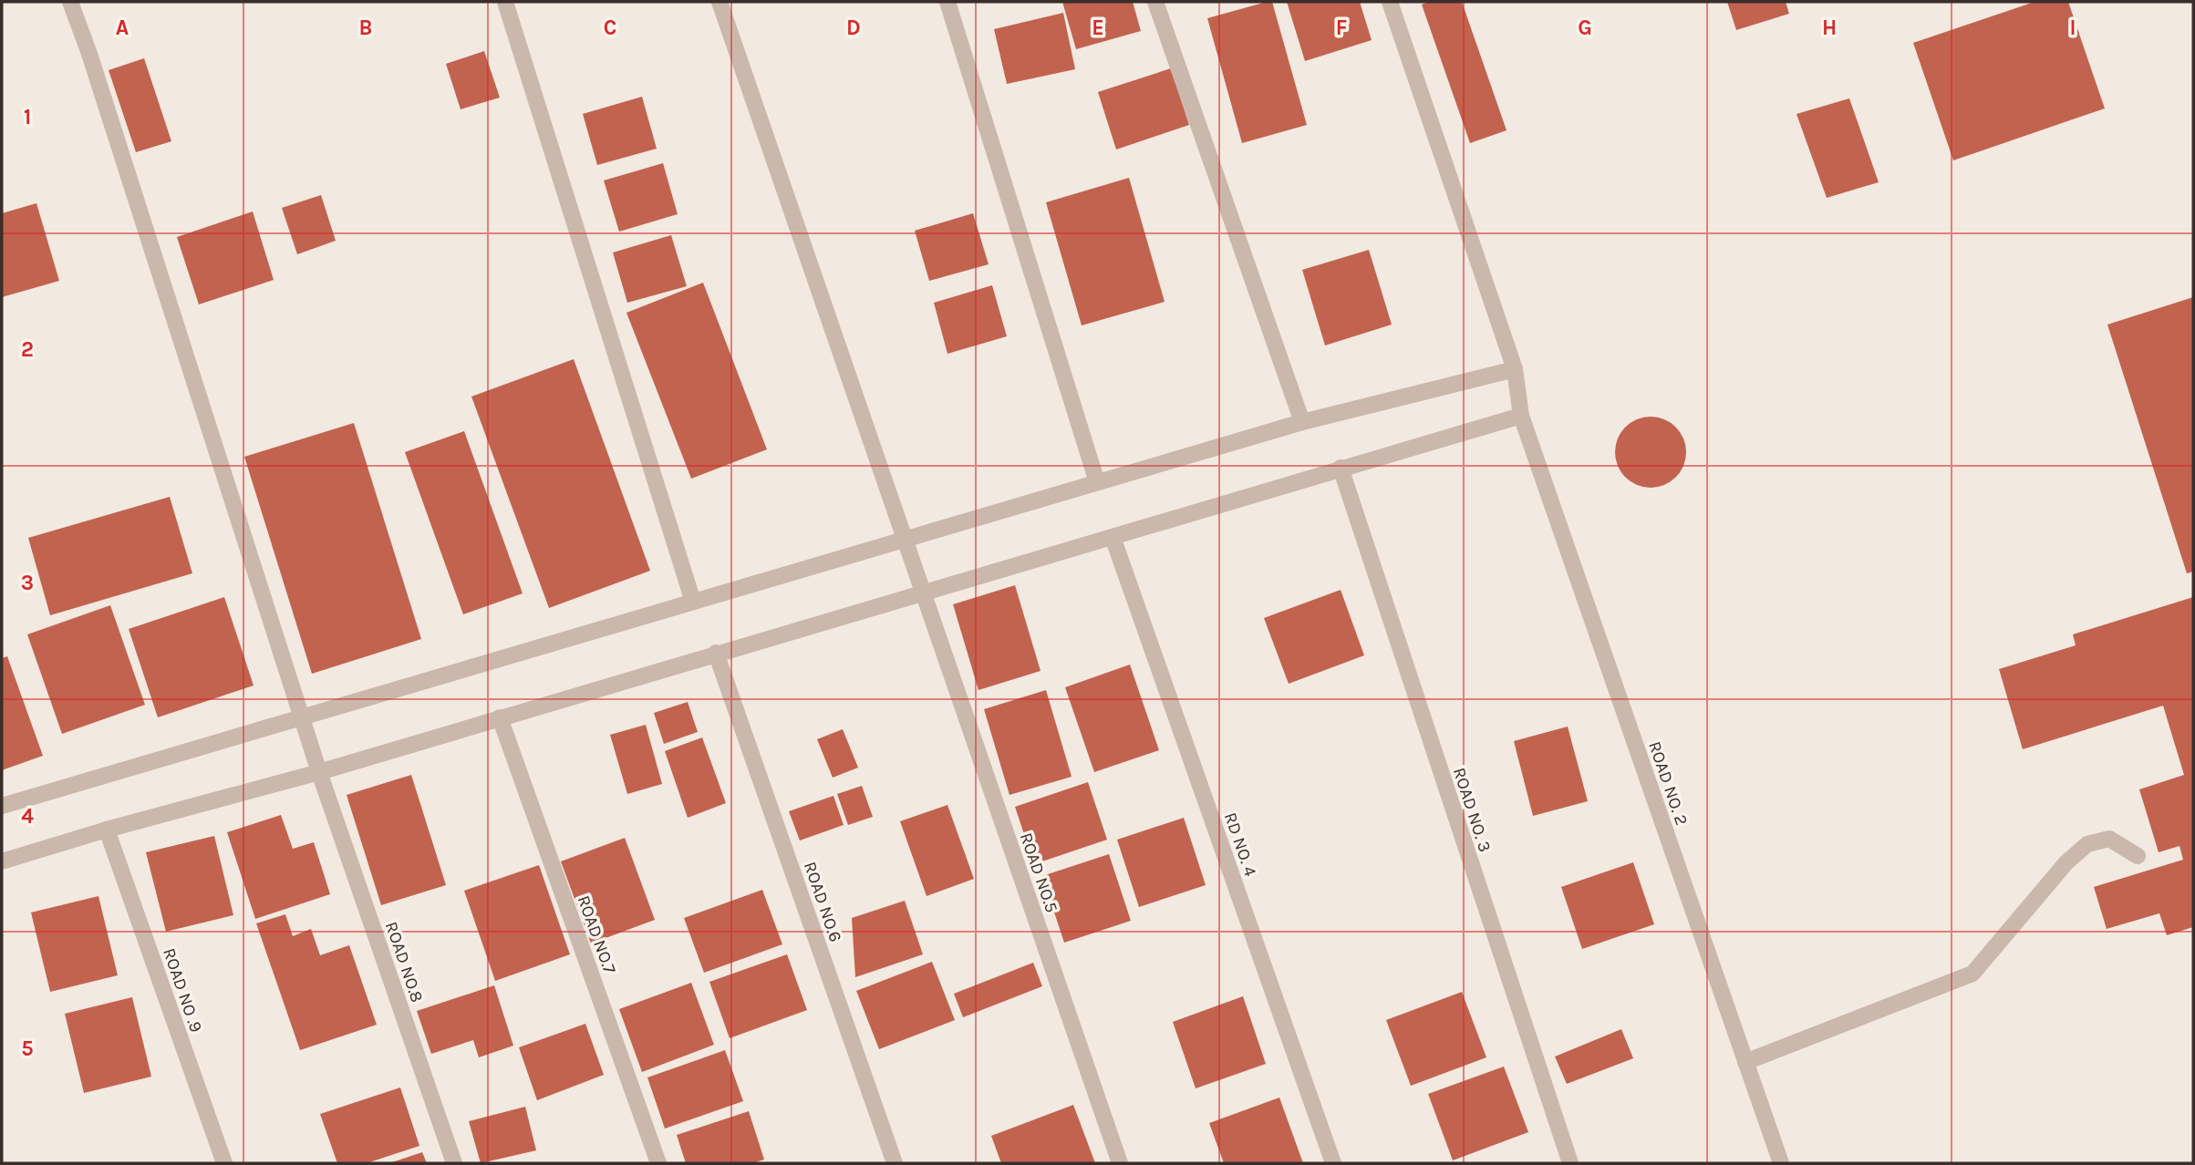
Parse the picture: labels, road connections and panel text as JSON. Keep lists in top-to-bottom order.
{
  "streets": {
    "street": [
      "ROAD NO. 2",
      "ROAD NO. 3",
      "RD NO. 4",
      "ROAD NO.5",
      "ROAD NO.6",
      "ROAD NO.7",
      "ROAD NO.8",
      "ROAD NO .9"
    ]
  },
  "grid": {
    "columns": [
      "A",
      "B",
      "C",
      "D",
      "E",
      "F",
      "G",
      "H",
      "I"
    ],
    "rows": [
      "1",
      "2",
      "3",
      "4",
      "5"
    ]
  }
}
